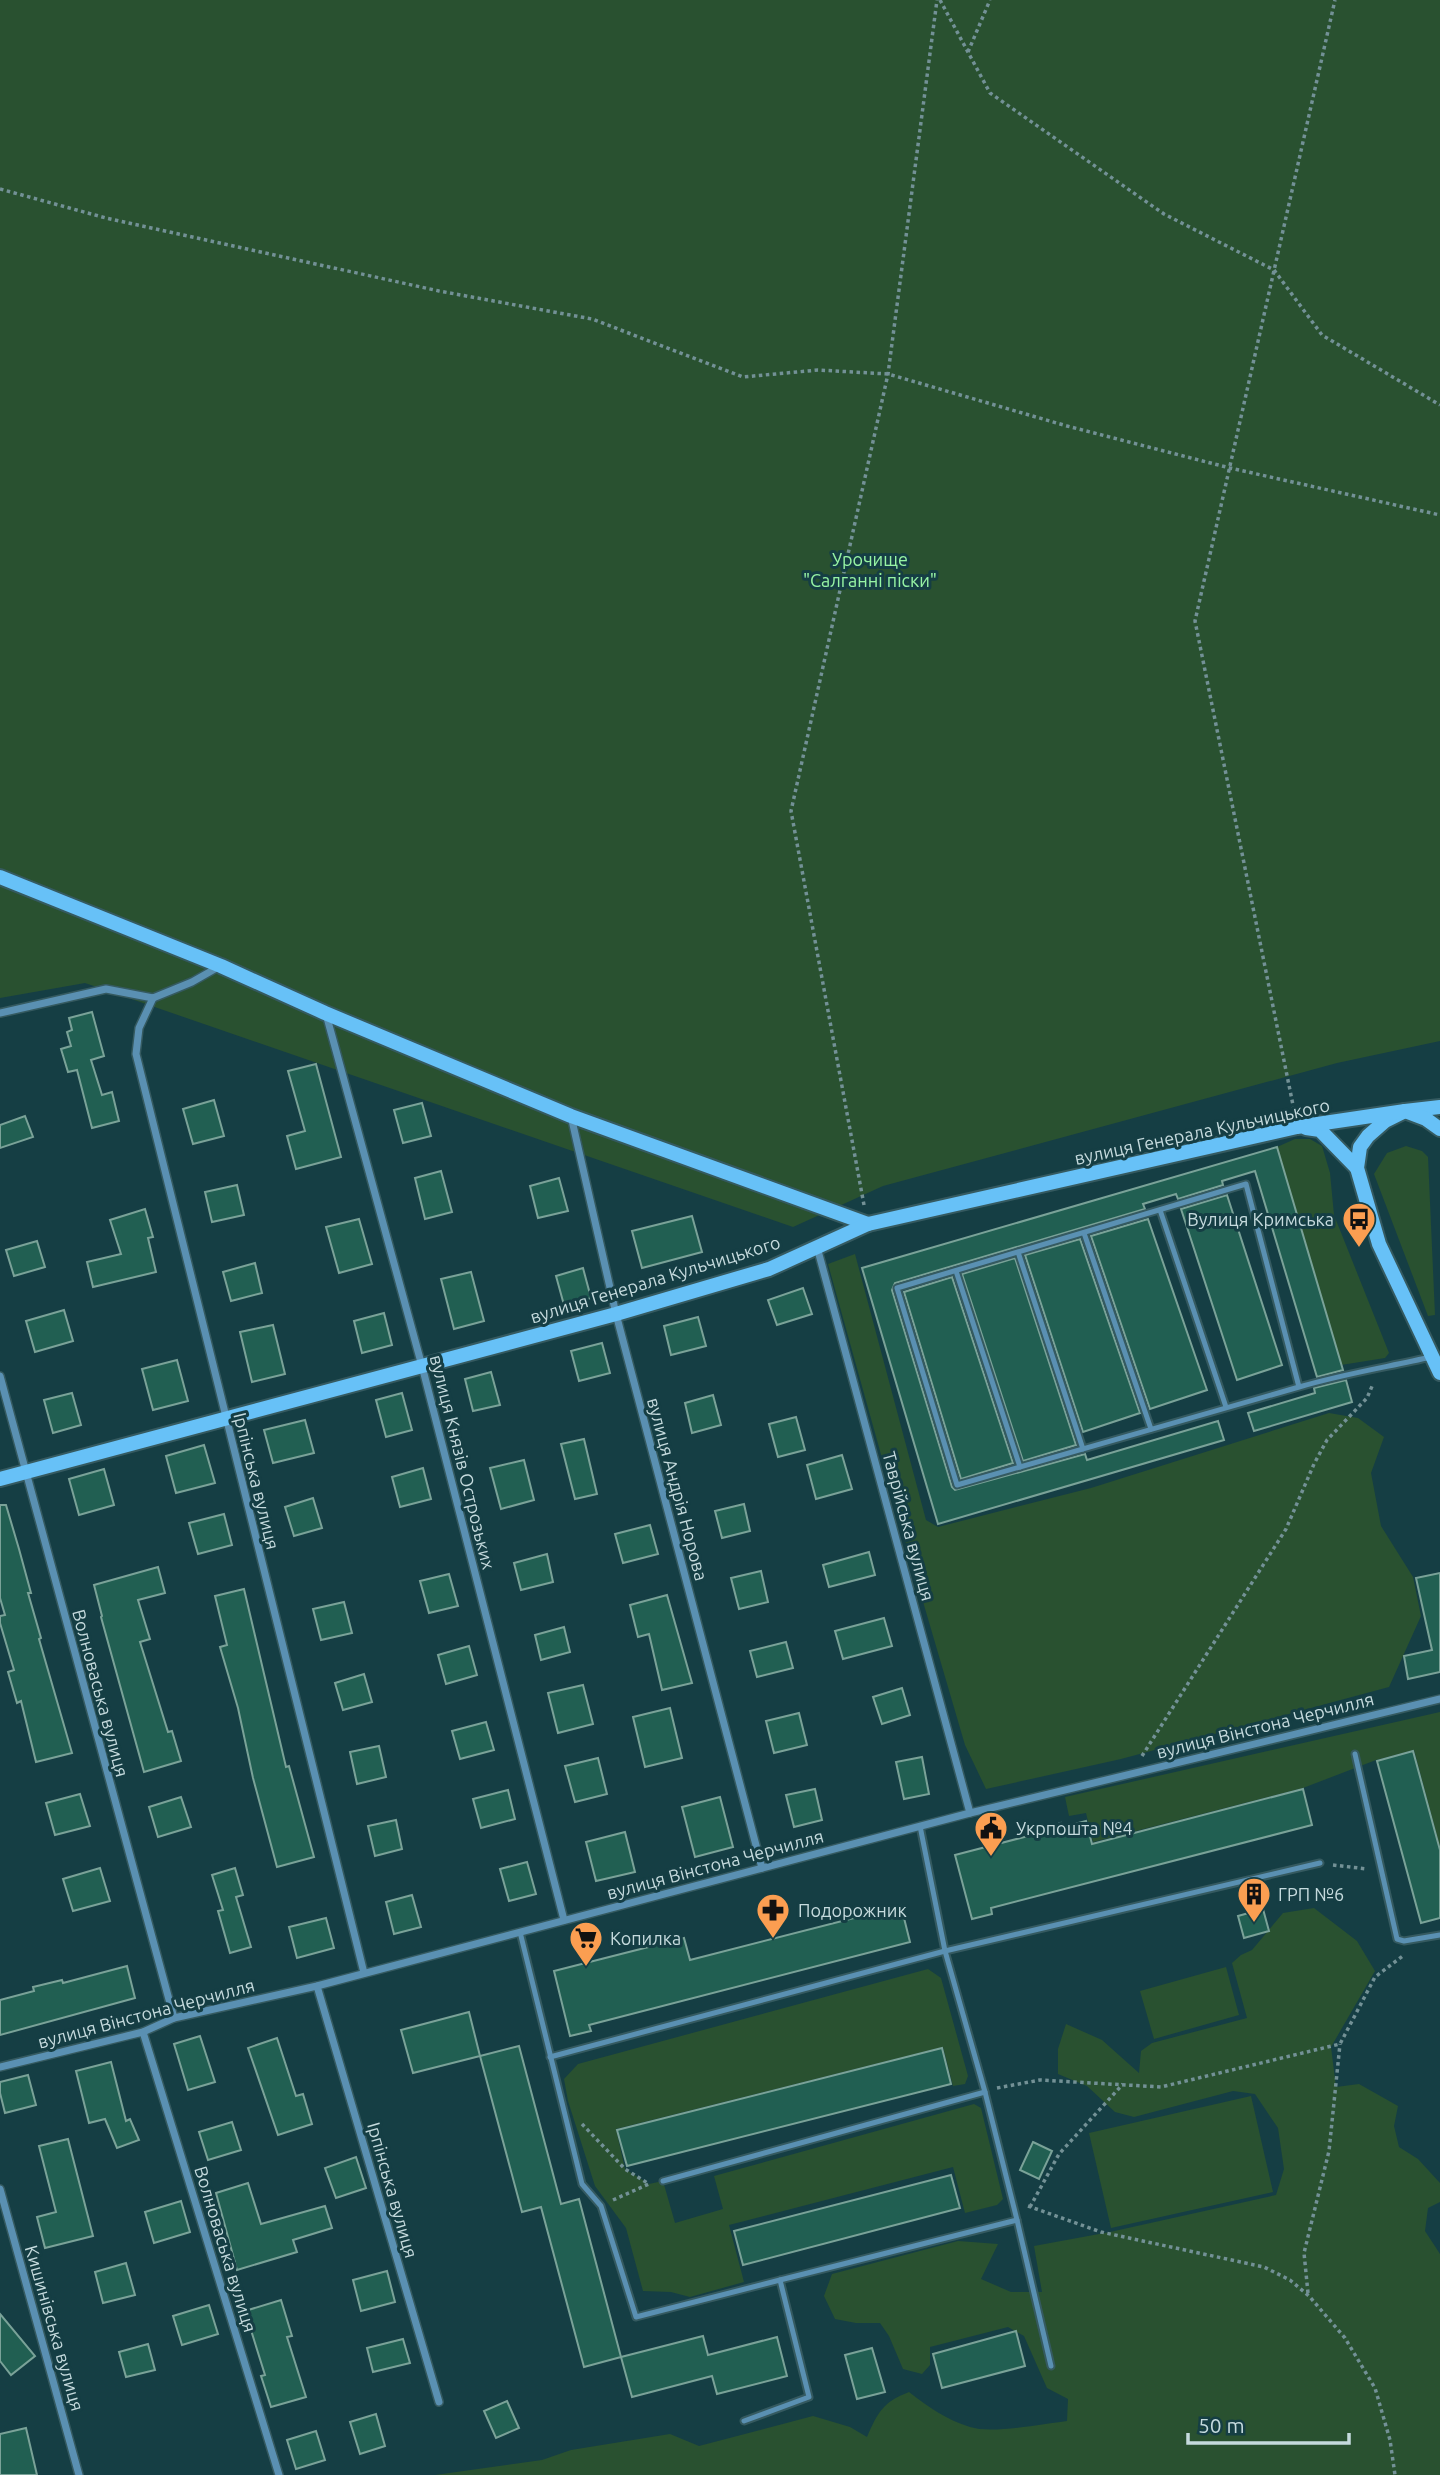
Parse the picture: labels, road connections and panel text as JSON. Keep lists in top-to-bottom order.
{
  "streets": {
    "street": [
      "вулиця Генерала Кульчицького",
      "вулиця Князів Острозьких",
      "Ірпінська вулиця",
      "вулиця Андрія Норова",
      "Таврійська вулиця",
      "Волноваська вулиця",
      "вулиця Вінстона Черчилля",
      "Кишинівська вулиця"
    ]
  },
  "crossings": [
    ["вулиця Генерала Кульчицького", "вулиця Князів Острозьких"],
    ["вулиця Генерала Кульчицького", "Ірпінська вулиця"],
    ["вулиця Генерала Кульчицького", "вулиця Андрія Норова"],
    ["вулиця Генерала Кульчицького", "Таврійська вулиця"],
    ["вулиця Генерала Кульчицького", "Волноваська вулиця"],
    ["вулиця Князів Острозьких", "вулиця Вінстона Черчилля"],
    ["Ірпінська вулиця", "вулиця Вінстона Черчилля"],
    ["вулиця Андрія Норова", "вулиця Вінстона Черчилля"],
    ["Таврійська вулиця", "вулиця Вінстона Черчилля"],
    ["Волноваська вулиця", "вулиця Вінстона Черчилля"]
  ],
  "parks": ["Урочище \"Салганні піски\""],
  "places": {
    "bus stop": ["Вулиця Кримська"],
    "public building": ["Укрпошта №4"],
    "building": ["ГРП №6"],
    "pharmacy": ["Подорожник"],
    "supermarket": ["Копилка"]
  },
  "scale_bar": "50 m"
}
